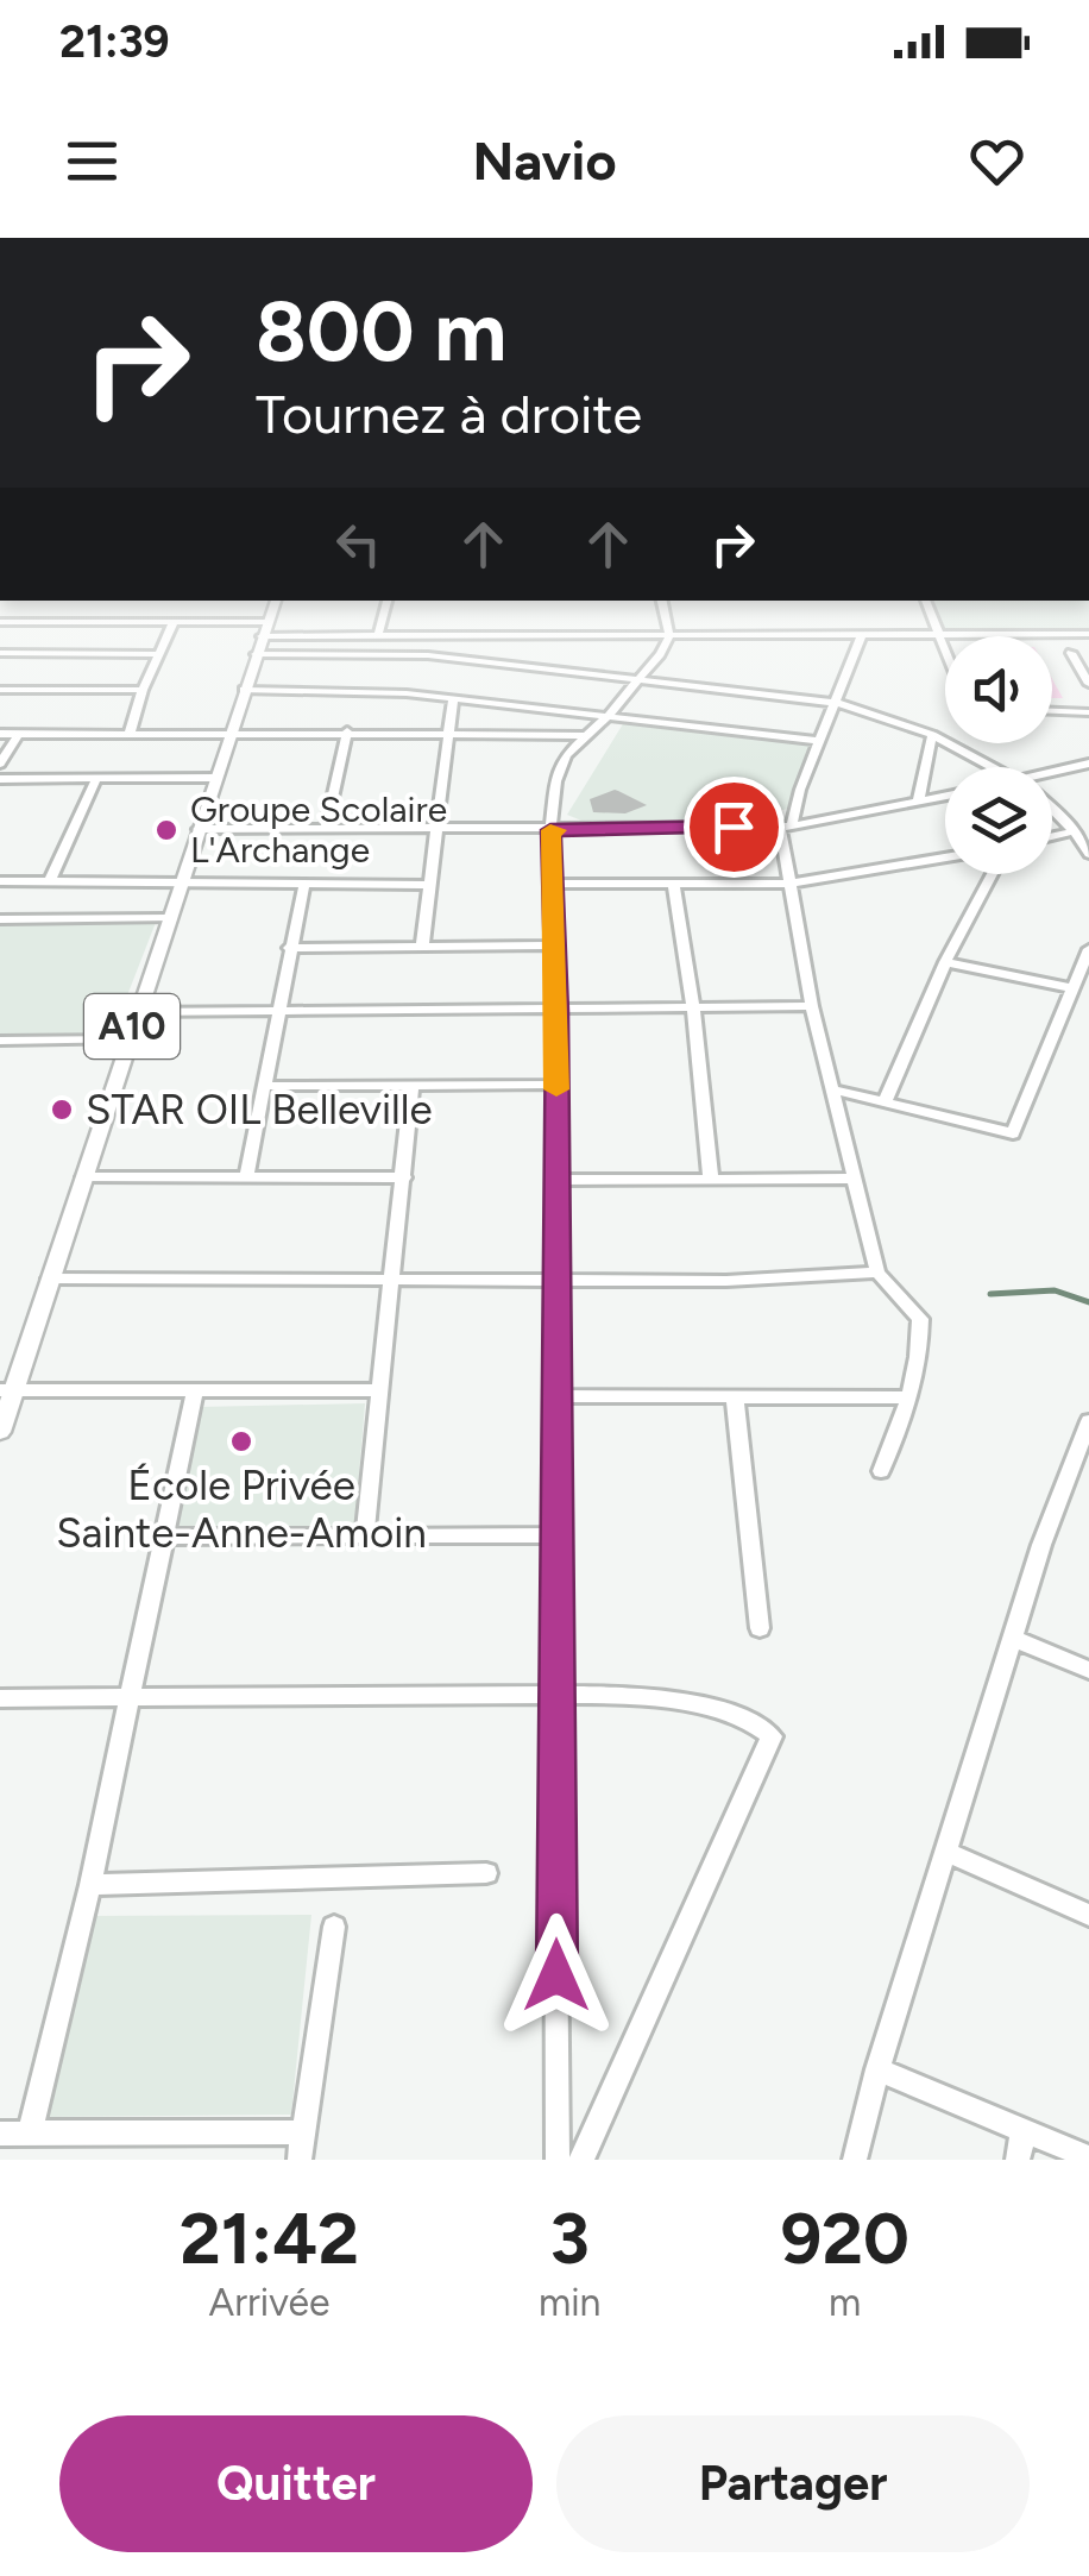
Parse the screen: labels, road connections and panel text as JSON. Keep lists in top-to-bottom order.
{
  "streets": {
    "main road": ["A10"]
  },
  "places": ["Groupe Scolaire L'Archange", "STAR OIL Belleville", "École Privée Sainte-Anne-Amoin"],
  "page": {
    "status": "21:39",
    "header": "Navio",
    "turn": ["800 m", "Tournez à droite"],
    "eta": [
      "21:42",
      "Arrivée",
      "3",
      "min",
      "920",
      "m"
    ],
    "buttons": ["Quitter", "Partager"]
  }
}
